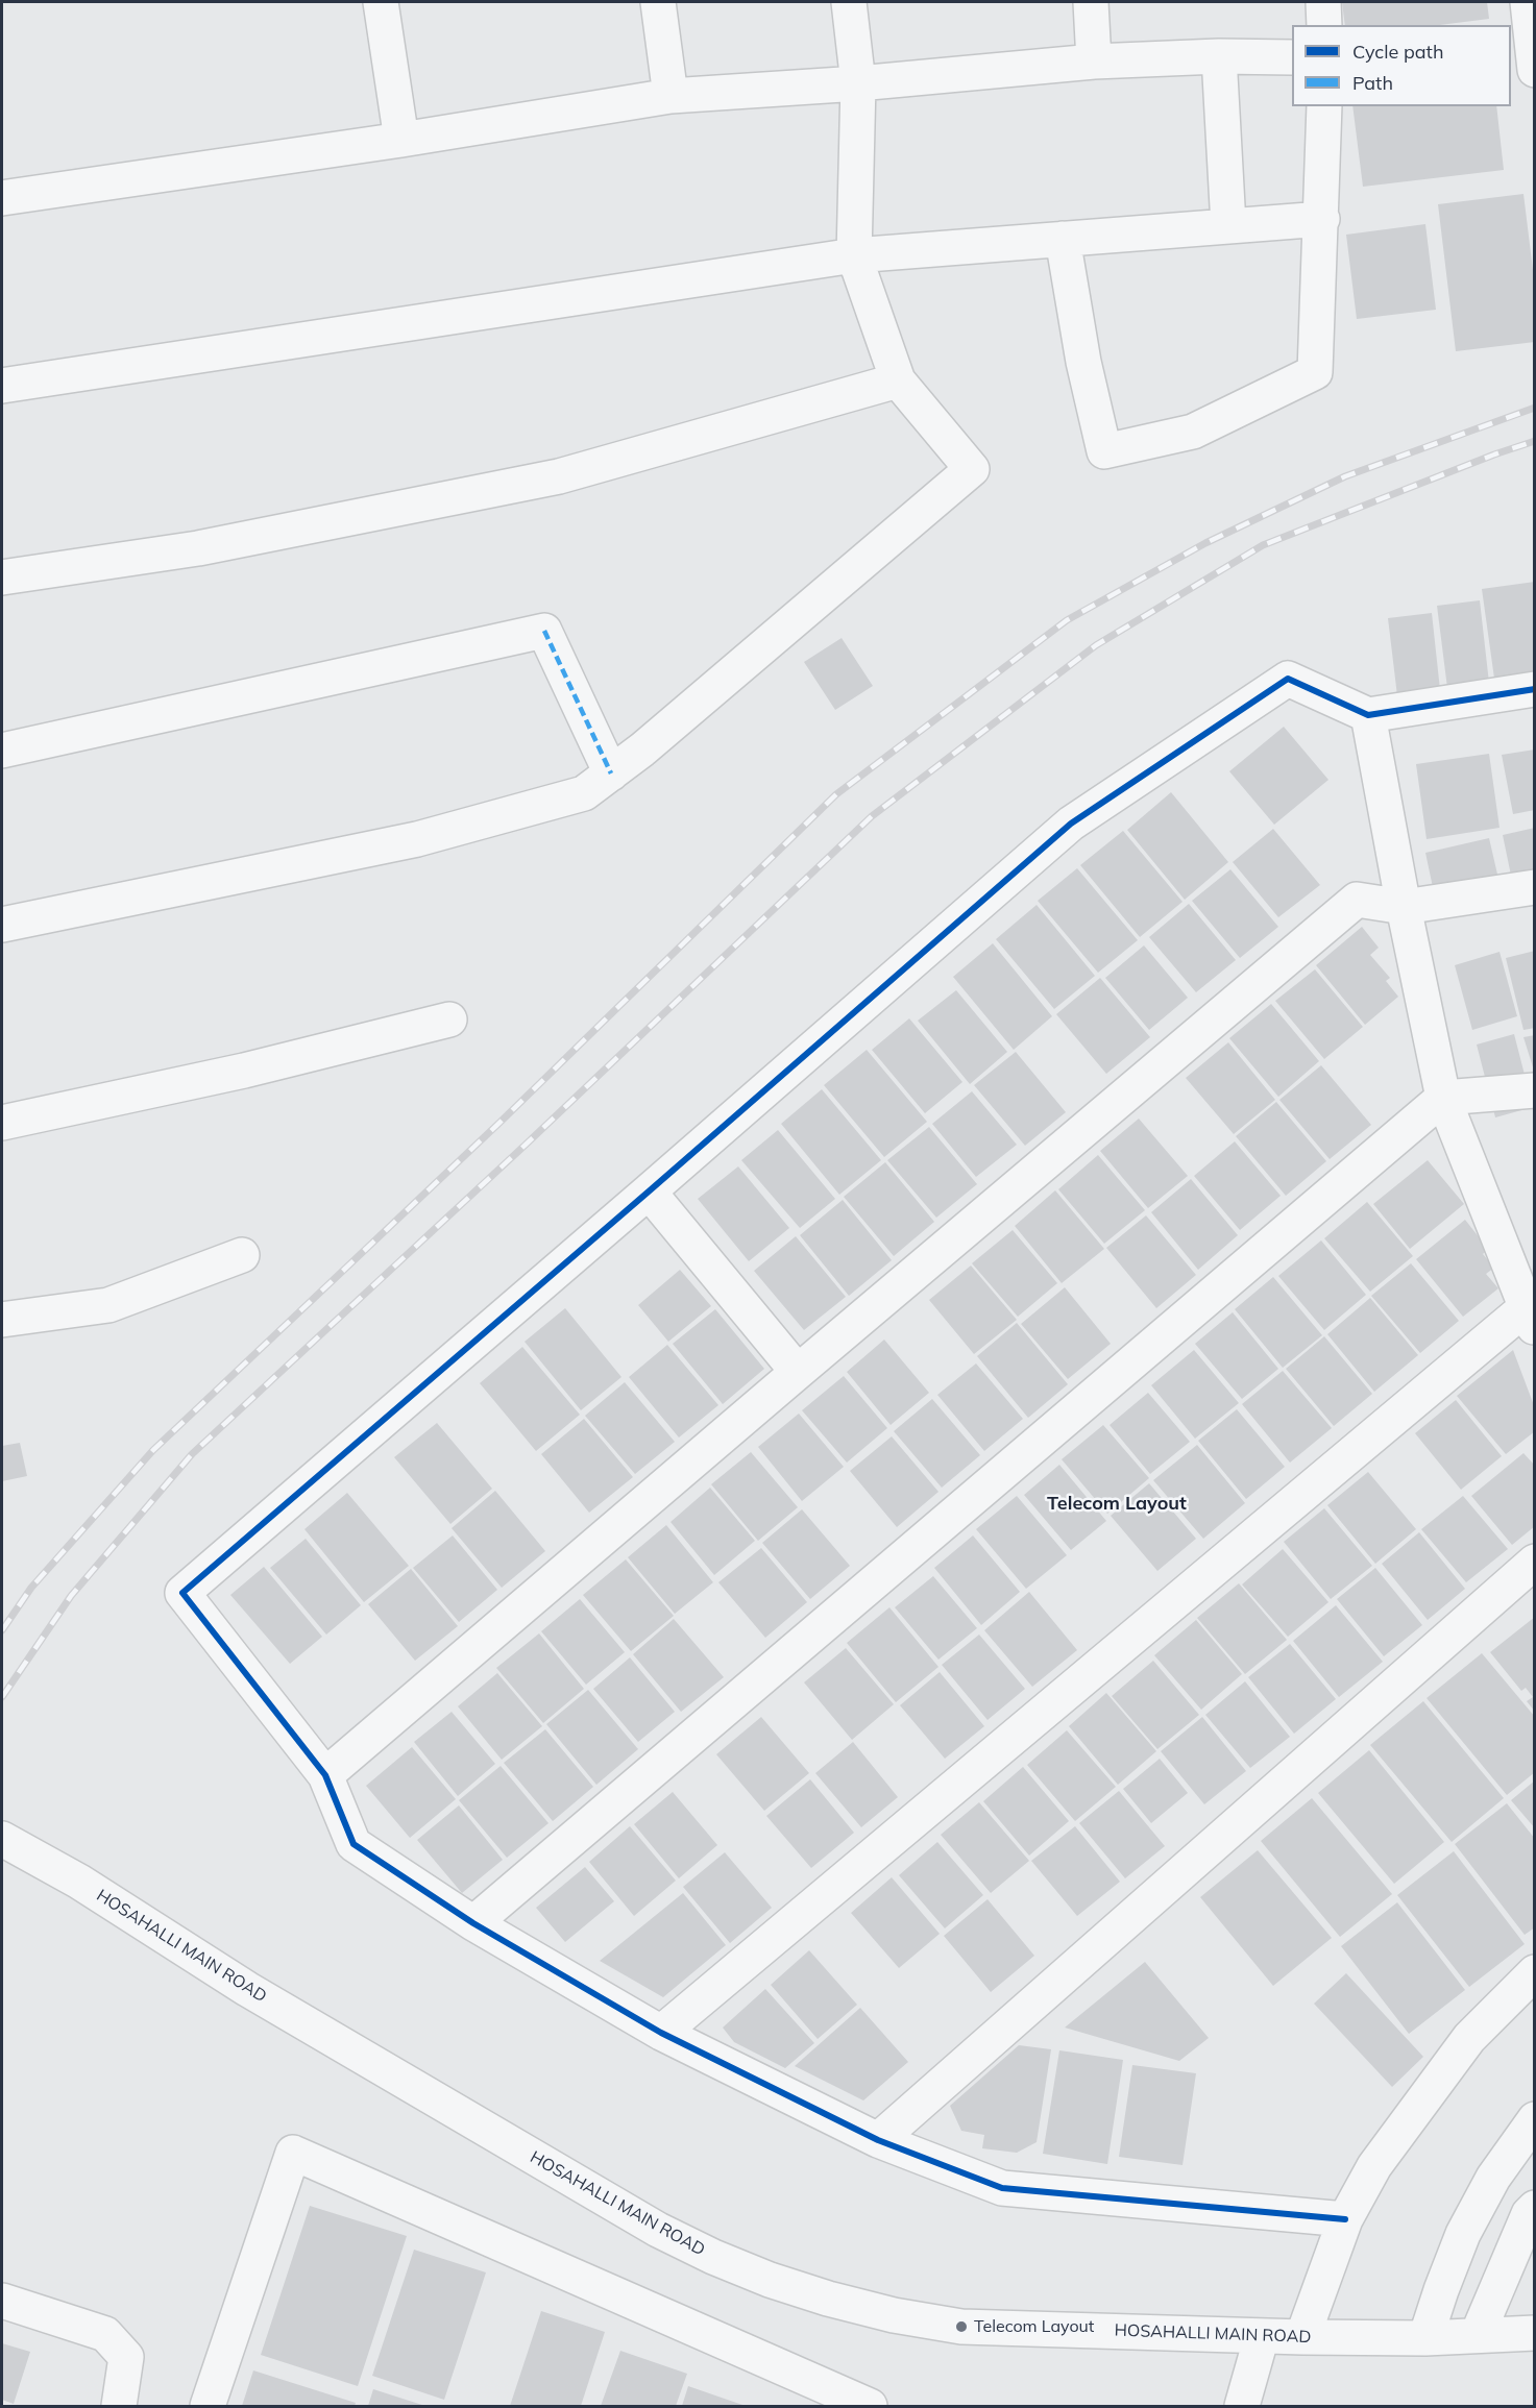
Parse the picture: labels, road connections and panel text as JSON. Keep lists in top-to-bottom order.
{
  "streets": {
    "street": ["HOSAHALLI MAIN ROAD"]
  },
  "districts": ["Telecom Layout"],
  "places": ["Telecom Layout"],
  "legend": ["Cycle path", "Path"]
}
